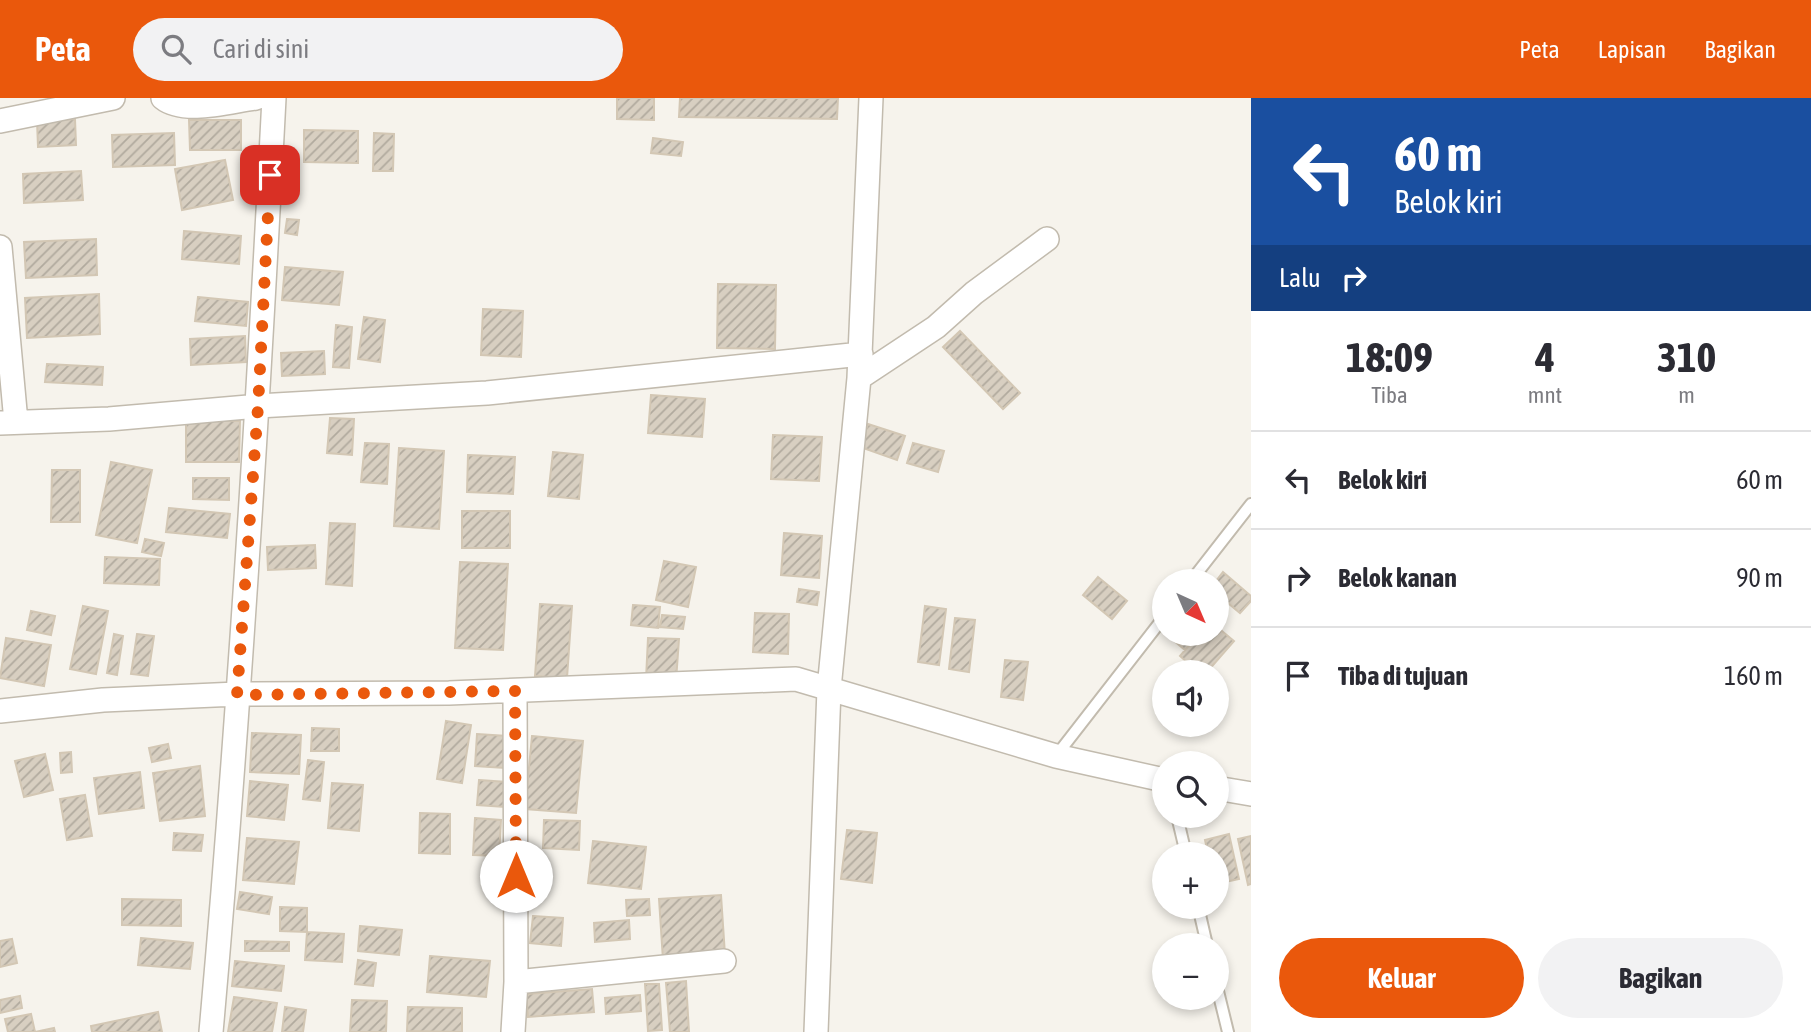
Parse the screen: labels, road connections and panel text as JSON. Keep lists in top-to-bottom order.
{
  "north": "bottom right",
  "page": {
    "header": "Peta",
    "search": "Cari di sini",
    "nav": ["Peta", "Lapisan", "Bagikan"],
    "turn": ["60 m", "Belok kiri"],
    "then": "Lalu",
    "eta": [
      "18:09",
      "Tiba",
      "4",
      "mnt",
      "310",
      "m"
    ],
    "list": [
      {
        "name": "Belok kiri",
        "value": "60 m"
      },
      {
        "name": "Belok kanan",
        "value": "90 m"
      },
      {
        "name": "Tiba di tujuan",
        "value": "160 m"
      }
    ],
    "map_buttons": ["+", "−"],
    "buttons": ["Keluar", "Bagikan"]
  }
}
